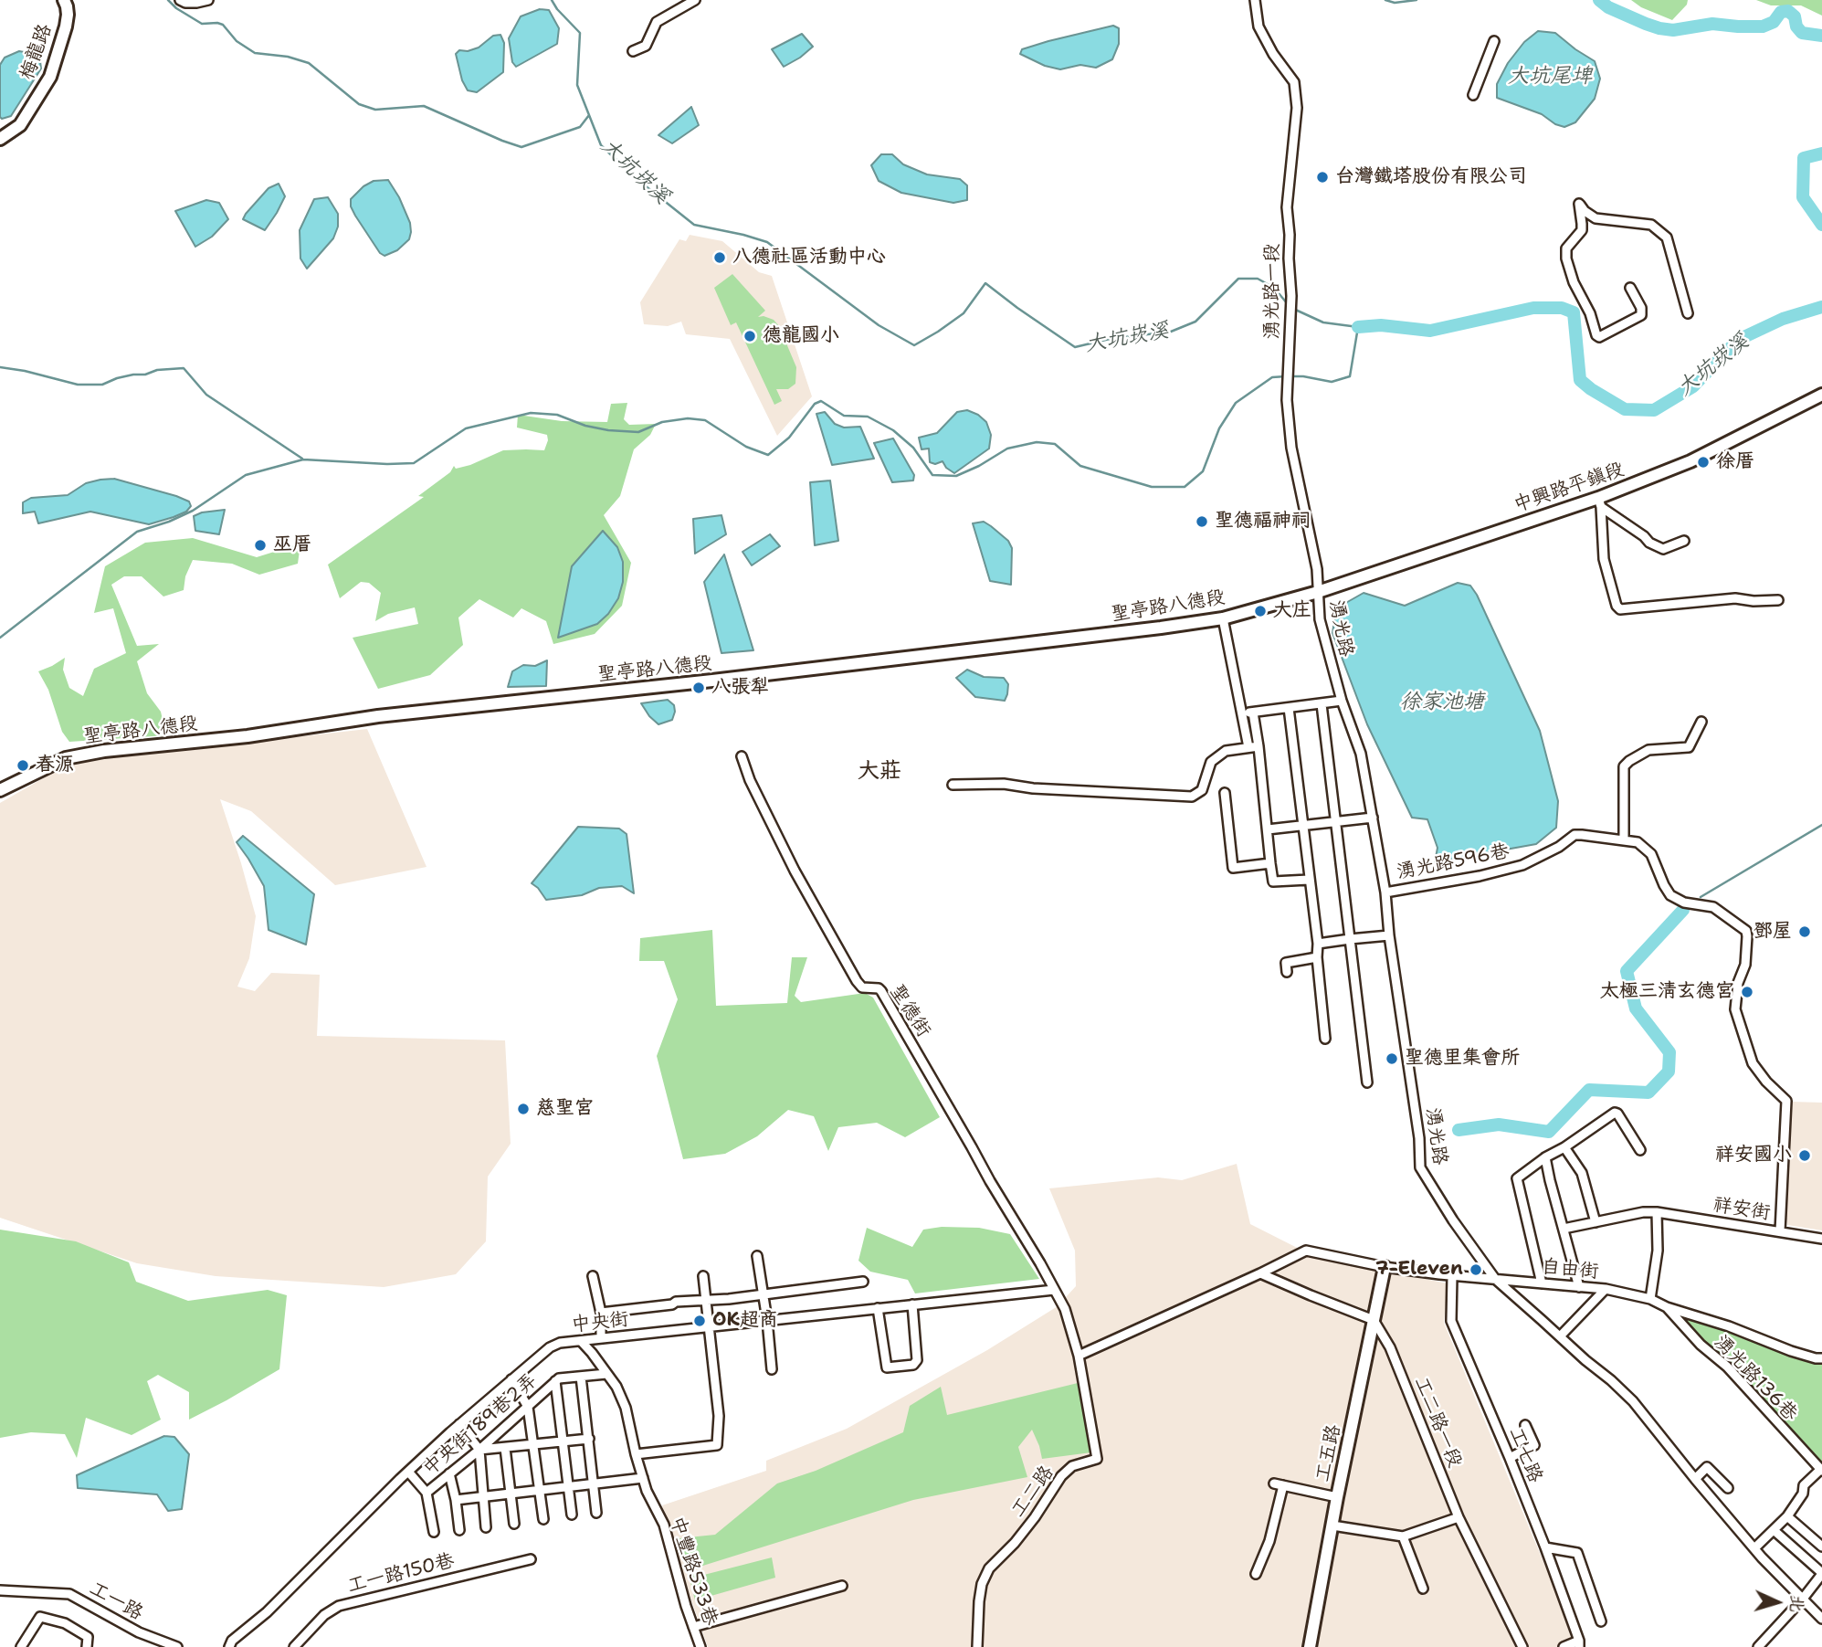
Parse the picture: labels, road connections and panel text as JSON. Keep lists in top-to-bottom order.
{
  "streets": {
    "street": [
      "梅龍路",
      "湧光路一段",
      "中興路平鎮段",
      "聖亭路八德段",
      "湧光路",
      "湧光路596巷",
      "聖德街",
      "祥安街",
      "自由街",
      "中央街",
      "湧光路136巷",
      "工二路一段",
      "中央街189巷2弄",
      "工五路",
      "工七路",
      "工二路",
      "中豐路533巷",
      "工一路150巷",
      "工一路"
    ]
  },
  "crossings": [
    ["湧光路一段", "中興路平鎮段"],
    ["湧光路一段", "聖亭路八德段"],
    ["湧光路一段", "湧光路"],
    ["中興路平鎮段", "聖亭路八德段"],
    ["中興路平鎮段", "湧光路"],
    ["聖亭路八德段", "湧光路"],
    ["湧光路", "湧光路596巷"],
    ["湧光路", "自由街"],
    ["湧光路596巷", "祥安街"],
    ["聖德街", "中央街"],
    ["聖德街", "工二路"],
    ["自由街", "湧光路136巷"],
    ["自由街", "工五路"],
    ["自由街", "工七路"],
    ["中央街", "工二路"],
    ["中央街", "中豐路533巷"],
    ["工二路一段", "工五路"]
  ],
  "districts": ["大莊"],
  "water": ["大坑尾埤", "大坑崁溪", "徐家池塘"],
  "places": [
    "台灣鐵塔股份有限公司",
    "八德社區活動中心",
    "德龍國小",
    "徐厝",
    "聖德福神祠",
    "巫厝",
    "大庄",
    "八張犁",
    "春源",
    "鄧屋",
    "太極三清玄德宮",
    "聖德里集會所",
    "慈聖宮",
    "祥安國小",
    "7-Eleven",
    "OK超商"
  ],
  "north": "right"
}
